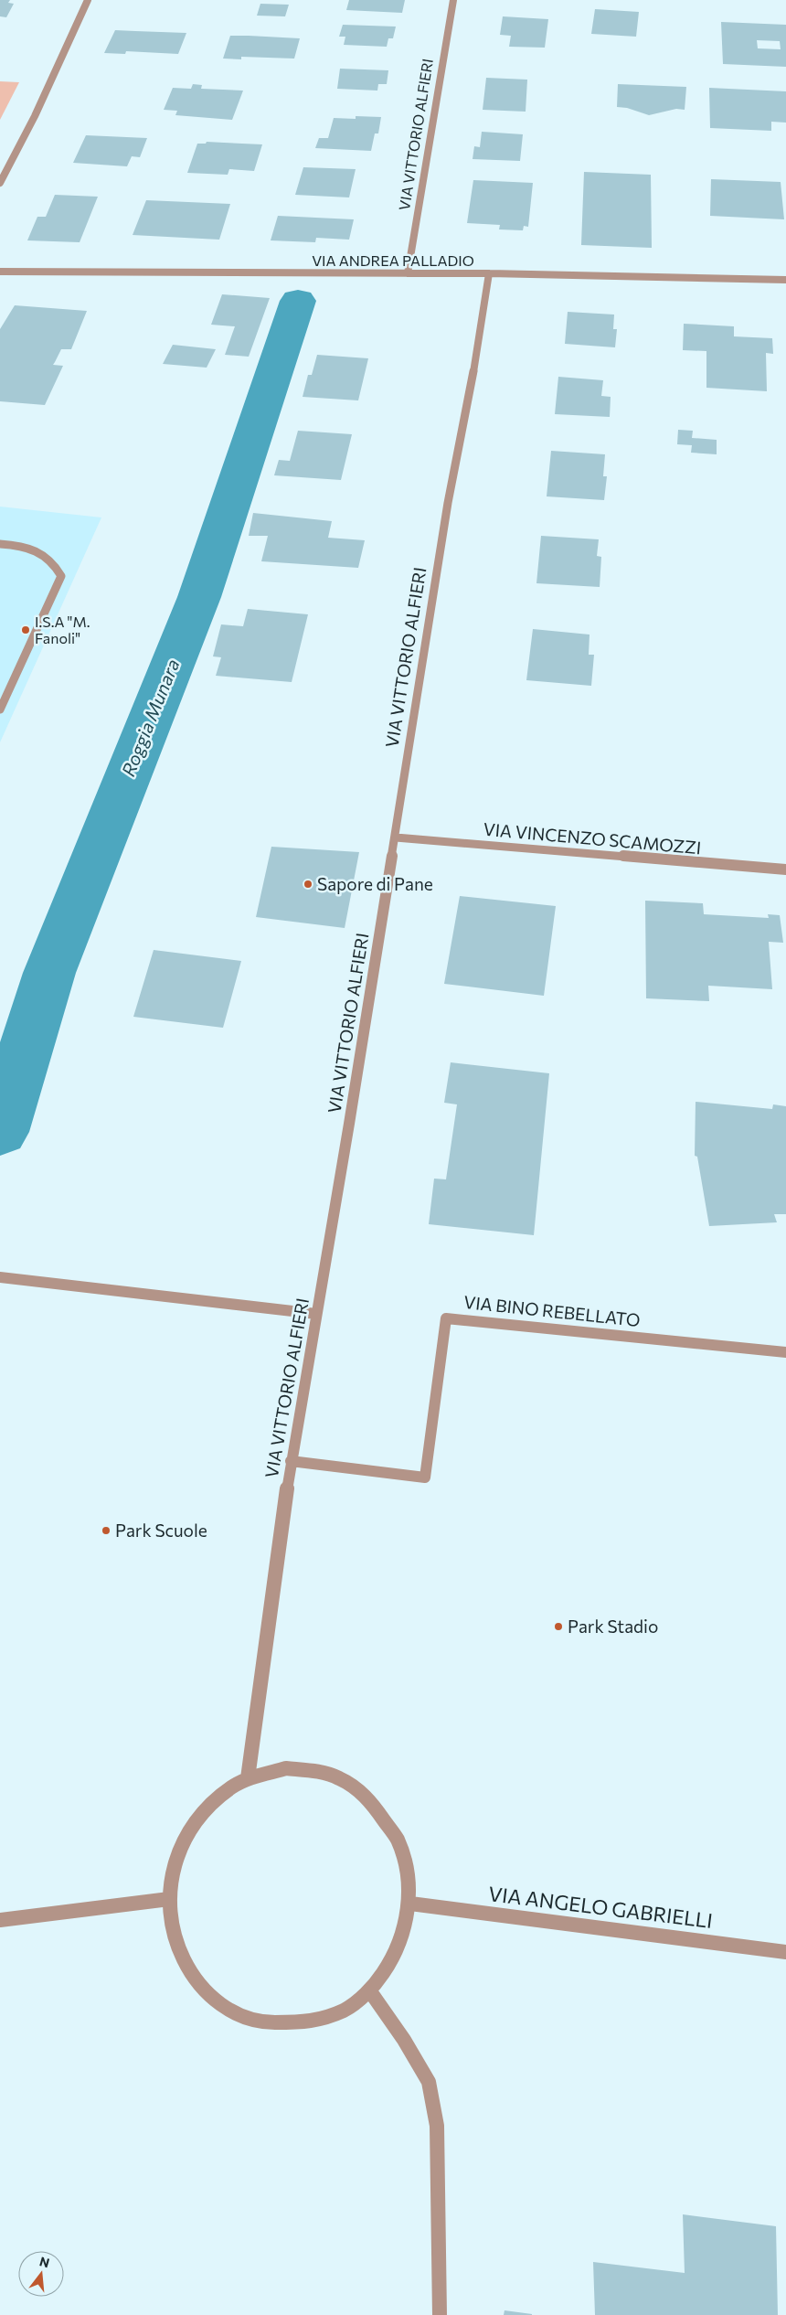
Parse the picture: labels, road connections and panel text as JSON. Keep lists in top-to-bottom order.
{
  "streets": {
    "street": [
      "VIA VITTORIO ALFIERI",
      "VIA ANDREA PALLADIO",
      "VIA VINCENZO SCAMOZZI",
      "VIA BINO REBELLATO",
      "VIA ANGELO GABRIELLI"
    ]
  },
  "crossings": [
    ["VIA VITTORIO ALFIERI", "VIA ANDREA PALLADIO"],
    ["VIA VITTORIO ALFIERI", "VIA VINCENZO SCAMOZZI"],
    ["VIA VITTORIO ALFIERI", "VIA BINO REBELLATO"]
  ],
  "water": ["Roggia Munara"],
  "places": [
    "I.S.A \"M. Fanoli\"",
    "Sapore di Pane",
    "Park Scuole",
    "Park Stadio"
  ],
  "north": "top"
}
